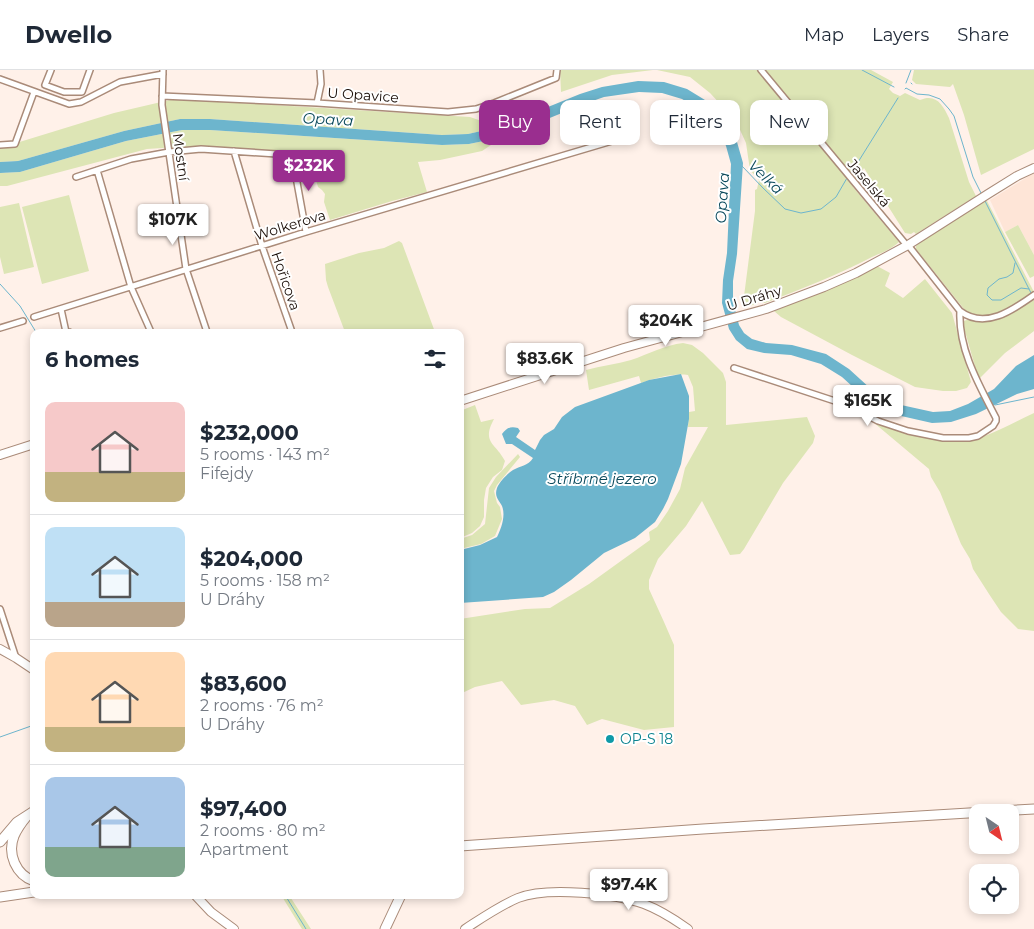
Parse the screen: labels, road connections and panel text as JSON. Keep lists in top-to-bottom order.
{
  "streets": {
    "street": [
      "U Opavice",
      "Mostní",
      "Jaselská",
      "Wolkerova",
      "Hořicova",
      "U Dráhy"
    ]
  },
  "crossings": [
    ["U Opavice", "Mostní"],
    ["Mostní", "Wolkerova"],
    ["Jaselská", "U Dráhy"],
    ["Wolkerova", "Hořicova"]
  ],
  "water": ["Opava", "Velká", "Stříbrné jezero"],
  "places": ["OP-S 18"],
  "north": "bottom right",
  "page": {
    "header": "Dwello",
    "nav": ["Map", "Layers", "Share"],
    "chip": [
      "Buy",
      "Rent",
      "Filters",
      "New"
    ],
    "price": [
      "$232K",
      "$107K",
      "$204K",
      "$83.6K",
      "$165K",
      "$97.4K"
    ],
    "heading": "6 homes",
    "list": [
      {
        "name": "$232,000",
        "note": "5 rooms · 143 m² · Fifejdy"
      },
      {
        "name": "$204,000",
        "note": "5 rooms · 158 m² · U Dráhy"
      },
      {
        "name": "$83,600",
        "note": "2 rooms · 76 m² · U Dráhy"
      },
      {
        "name": "$97,400",
        "note": "2 rooms · 80 m² · Apartment"
      }
    ]
  }
}
